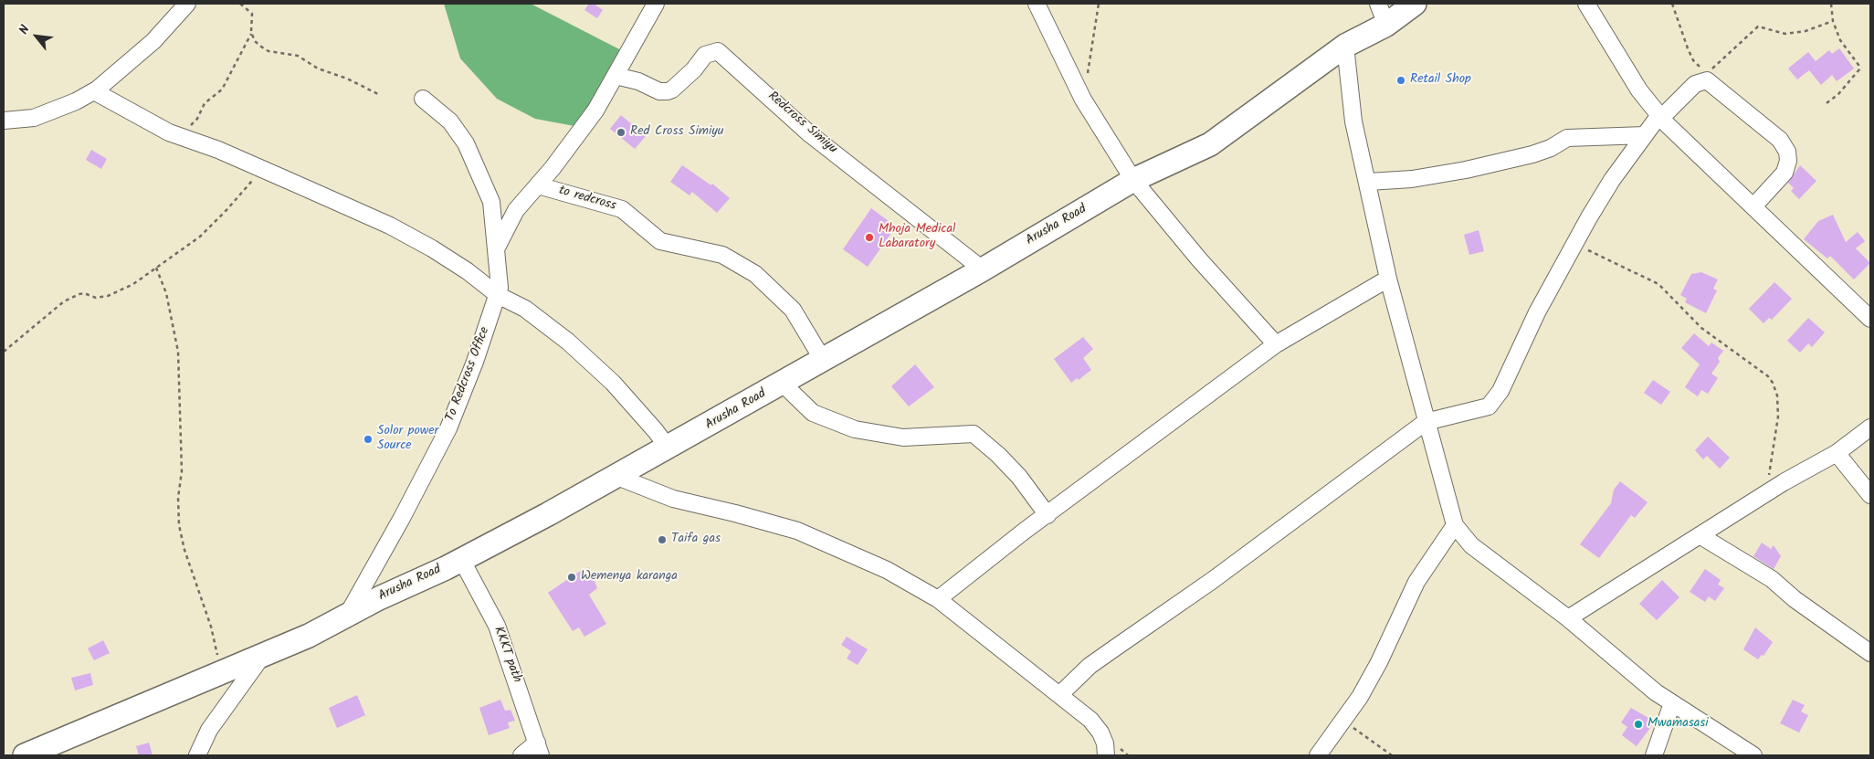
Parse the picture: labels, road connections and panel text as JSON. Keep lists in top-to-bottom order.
{
  "streets": {
    "main road": ["Arusha Road"],
    "street": [
      "Redcross Simiyu",
      "to redcross",
      "To Redcross Office",
      "KKKT path"
    ]
  },
  "crossings": [
    ["Redcross Simiyu", "Arusha Road"],
    ["to redcross", "Arusha Road"],
    ["Arusha Road", "To Redcross Office"],
    ["Arusha Road", "KKKT path"]
  ],
  "places": [
    "Retail Shop",
    "Red Cross Simiyu",
    "Mhoja Medical Labaratory",
    "Solor power Source",
    "Taifa gas",
    "Wemenya karanga",
    "Mwamasasi"
  ],
  "north": "top left"
}
